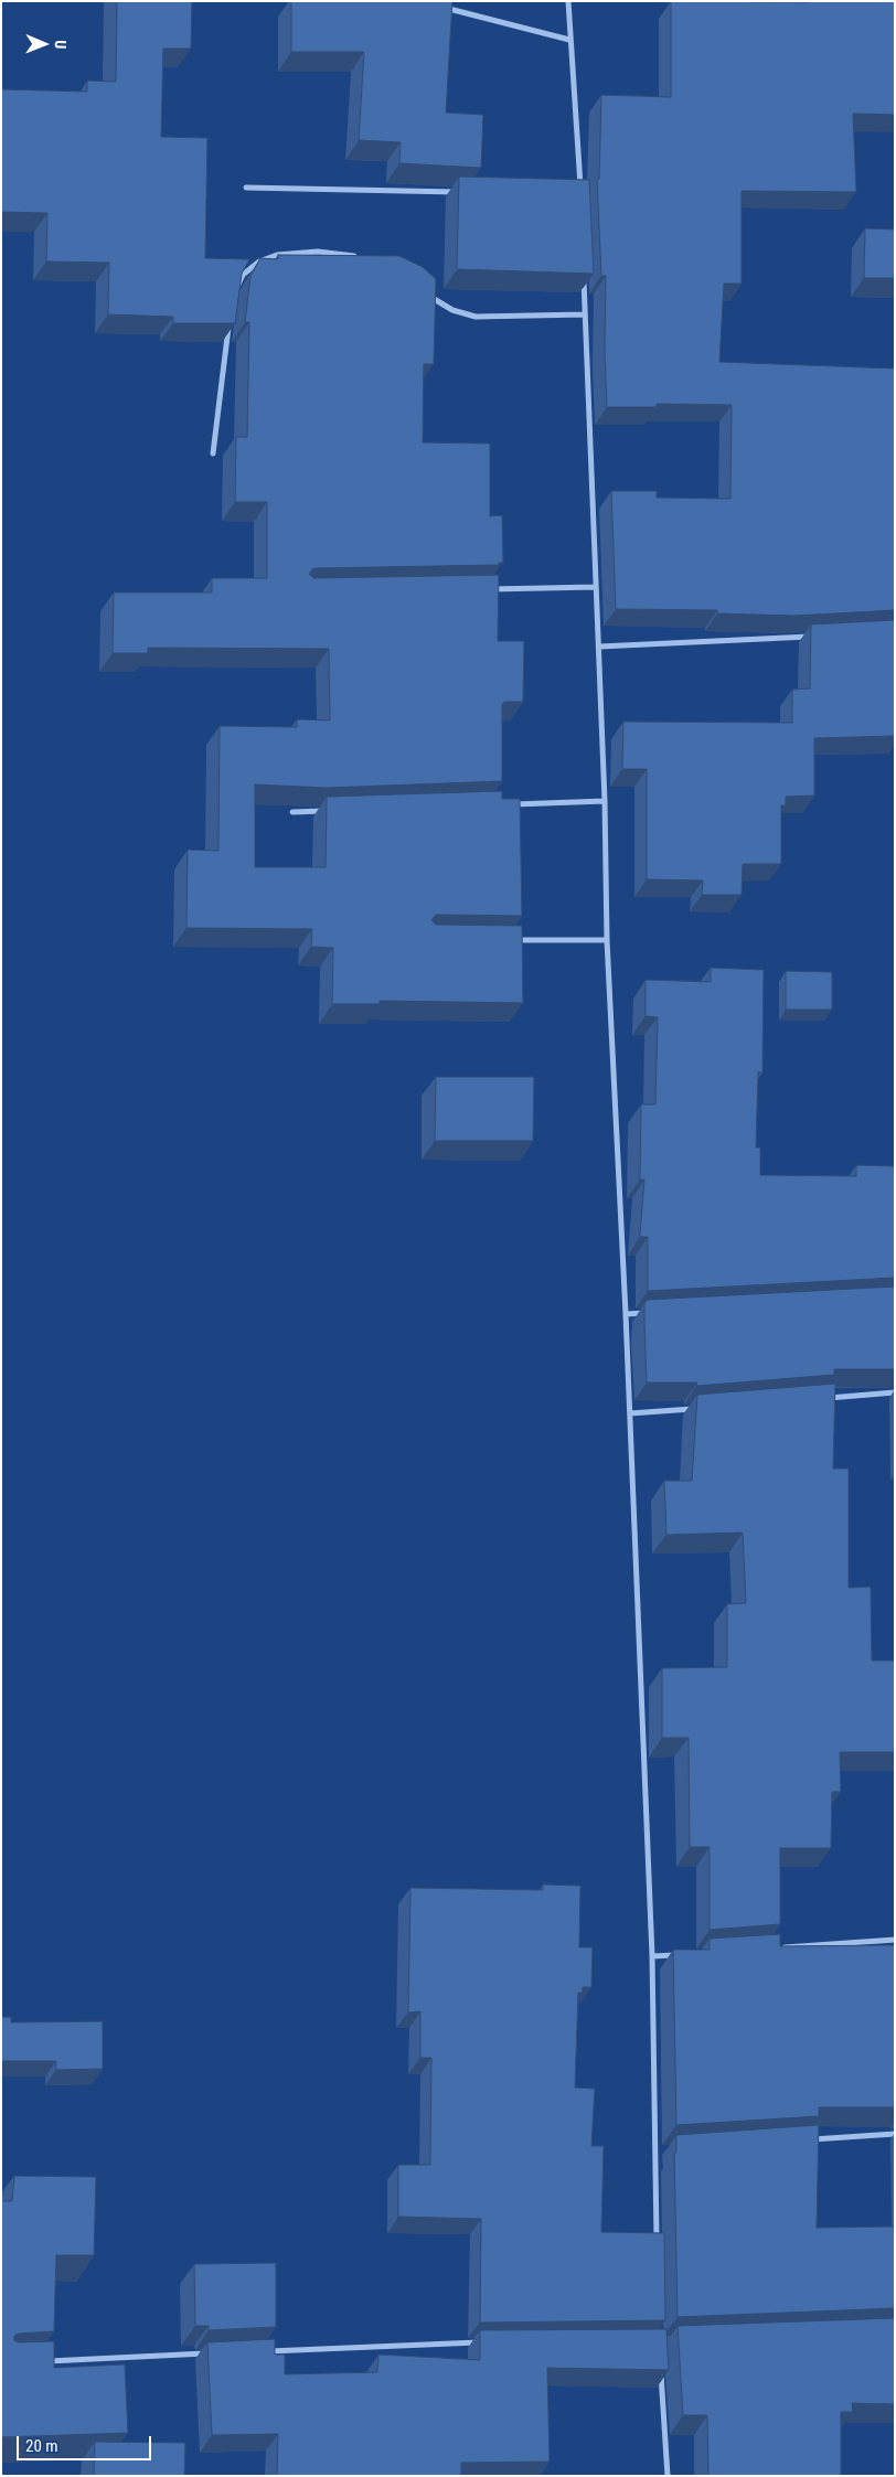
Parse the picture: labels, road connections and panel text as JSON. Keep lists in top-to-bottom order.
{
  "scale_bar": "20 m",
  "north": "right"
}
